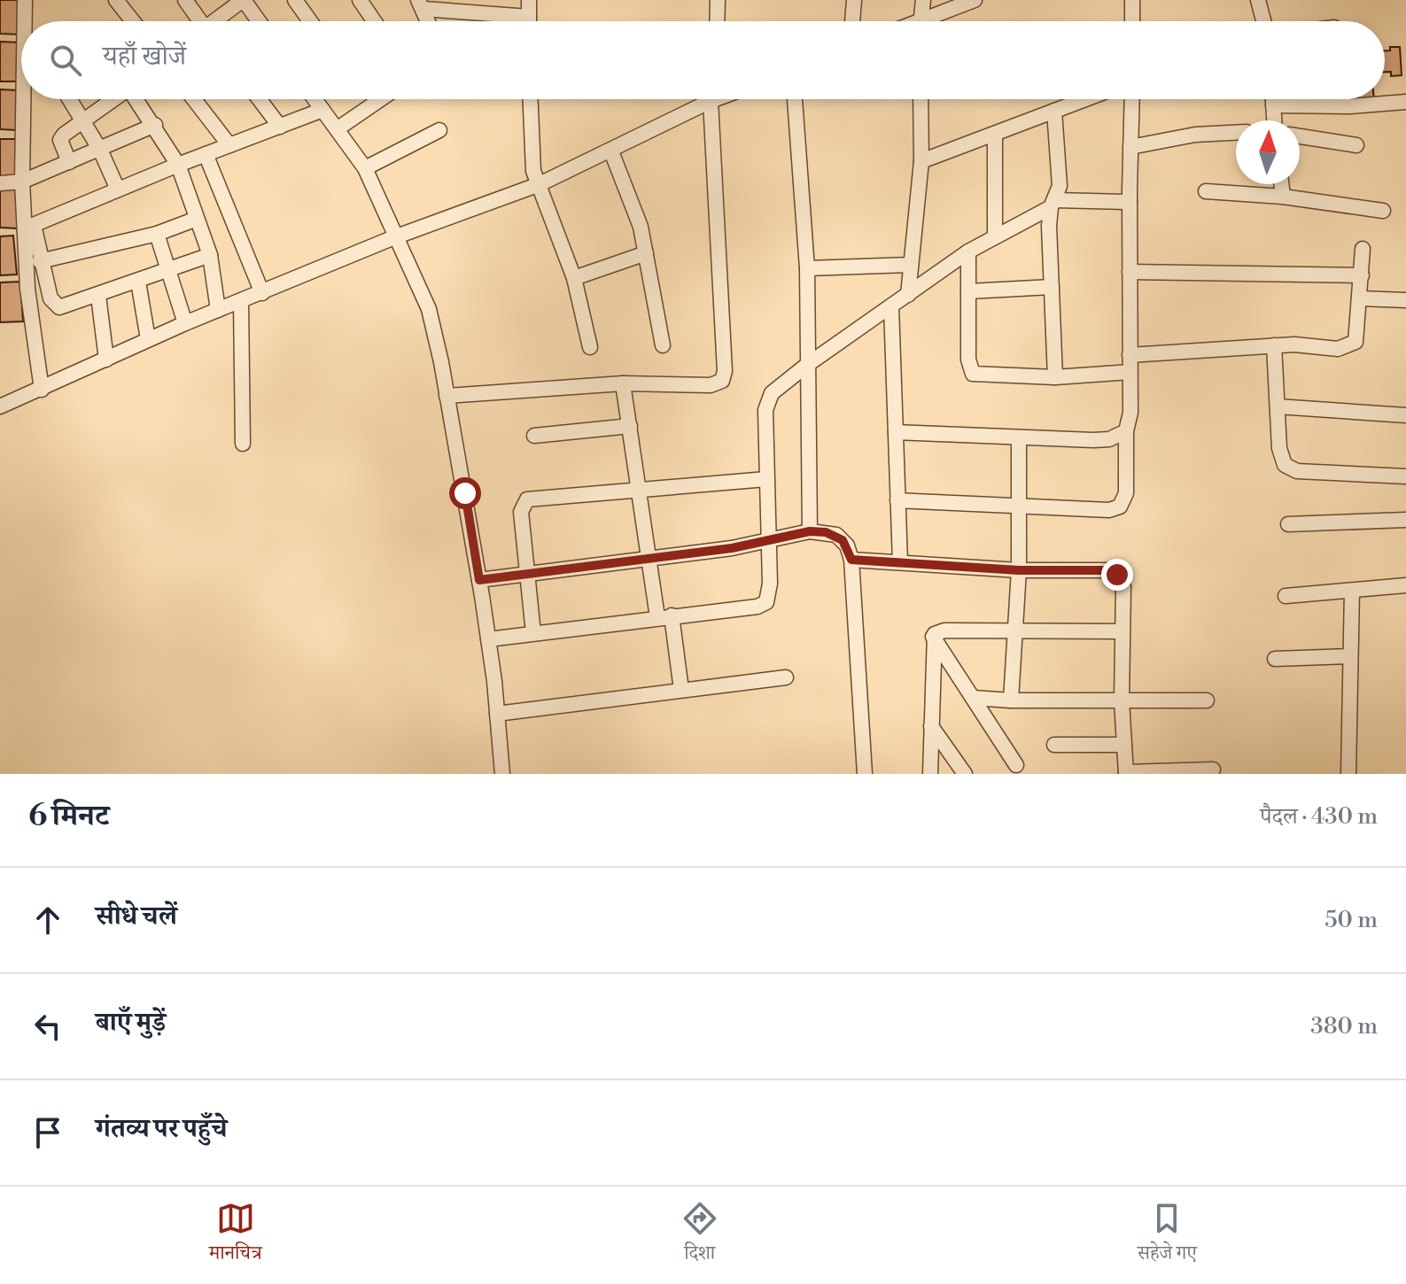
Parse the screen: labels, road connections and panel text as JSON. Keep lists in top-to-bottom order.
{
  "north": "top",
  "page": {
    "search": "यहाँ खोजें",
    "heading": ["6 मिनट", "पैदल · 430 m"],
    "list": [
      ["सीधे चलें", "50 m"],
      ["बाएँ मुड़ें", "380 m"],
      "गंतव्य पर पहुँचे"
    ],
    "nav": ["मानचित्र", "दिशा", "सहेजे गए"]
  }
}
